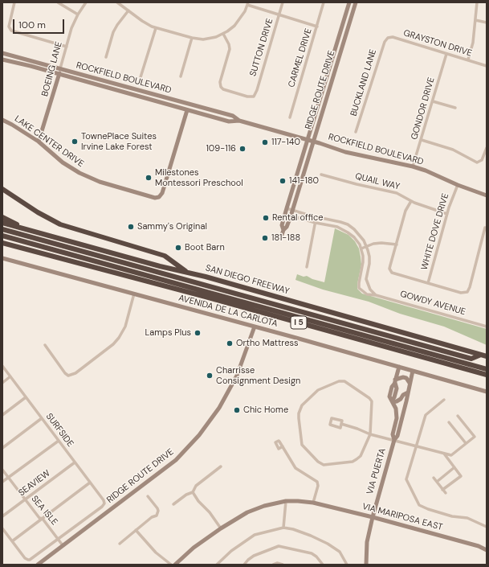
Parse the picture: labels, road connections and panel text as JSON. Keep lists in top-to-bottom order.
{
  "streets": {
    "highway": ["SAN DIEGO FREEWAY", "I 5"],
    "main road": [
      "BOEING LANE",
      "ROCKFIELD BOULEVARD",
      "RIDGE ROUTE DRIVE",
      "LAKE CENTER DRIVE",
      "AVENIDA DE LA CARLOTA",
      "VIA PUERTA",
      "VIA MARIPOSA EAST"
    ],
    "street": [
      "GRAYSTON DRIVE",
      "SUTTON DRIVE",
      "CARMEL DRIVE",
      "BUCKLAND LANE",
      "GONDOR DRIVE",
      "QUAIL WAY",
      "WHITE DOVE DRIVE",
      "GOWDY AVENUE",
      "SURFSIDE",
      "SEAVIEW",
      "SEA ISLE"
    ]
  },
  "crossings": [
    ["GRAYSTON DRIVE", "BUCKLAND LANE"],
    ["GRAYSTON DRIVE", "GONDOR DRIVE"],
    ["BOEING LANE", "ROCKFIELD BOULEVARD"],
    ["BOEING LANE", "LAKE CENTER DRIVE"],
    ["ROCKFIELD BOULEVARD", "RIDGE ROUTE DRIVE"],
    ["ROCKFIELD BOULEVARD", "GONDOR DRIVE"],
    ["ROCKFIELD BOULEVARD", "LAKE CENTER DRIVE"],
    ["ROCKFIELD BOULEVARD", "WHITE DOVE DRIVE"],
    ["RIDGE ROUTE DRIVE", "AVENIDA DE LA CARLOTA"],
    ["RIDGE ROUTE DRIVE", "SEA ISLE"],
    ["QUAIL WAY", "WHITE DOVE DRIVE"],
    ["AVENIDA DE LA CARLOTA", "VIA PUERTA"],
    ["SURFSIDE", "SEAVIEW"],
    ["SURFSIDE", "SEA ISLE"],
    ["VIA PUERTA", "VIA MARIPOSA EAST"],
    ["SEAVIEW", "SEA ISLE"]
  ],
  "places": [
    "TownePlace Suites Irvine Lake Forest",
    "117-140",
    "109-116",
    "Milestones Montessori Preschool",
    "141-180",
    "Rental office",
    "Sammy's Original",
    "181-188",
    "Boot Barn",
    "Lamps Plus",
    "Ortho Mattress",
    "Charrisse Consignment Design",
    "Chic Home"
  ],
  "scale_bar": "100 m"
}
